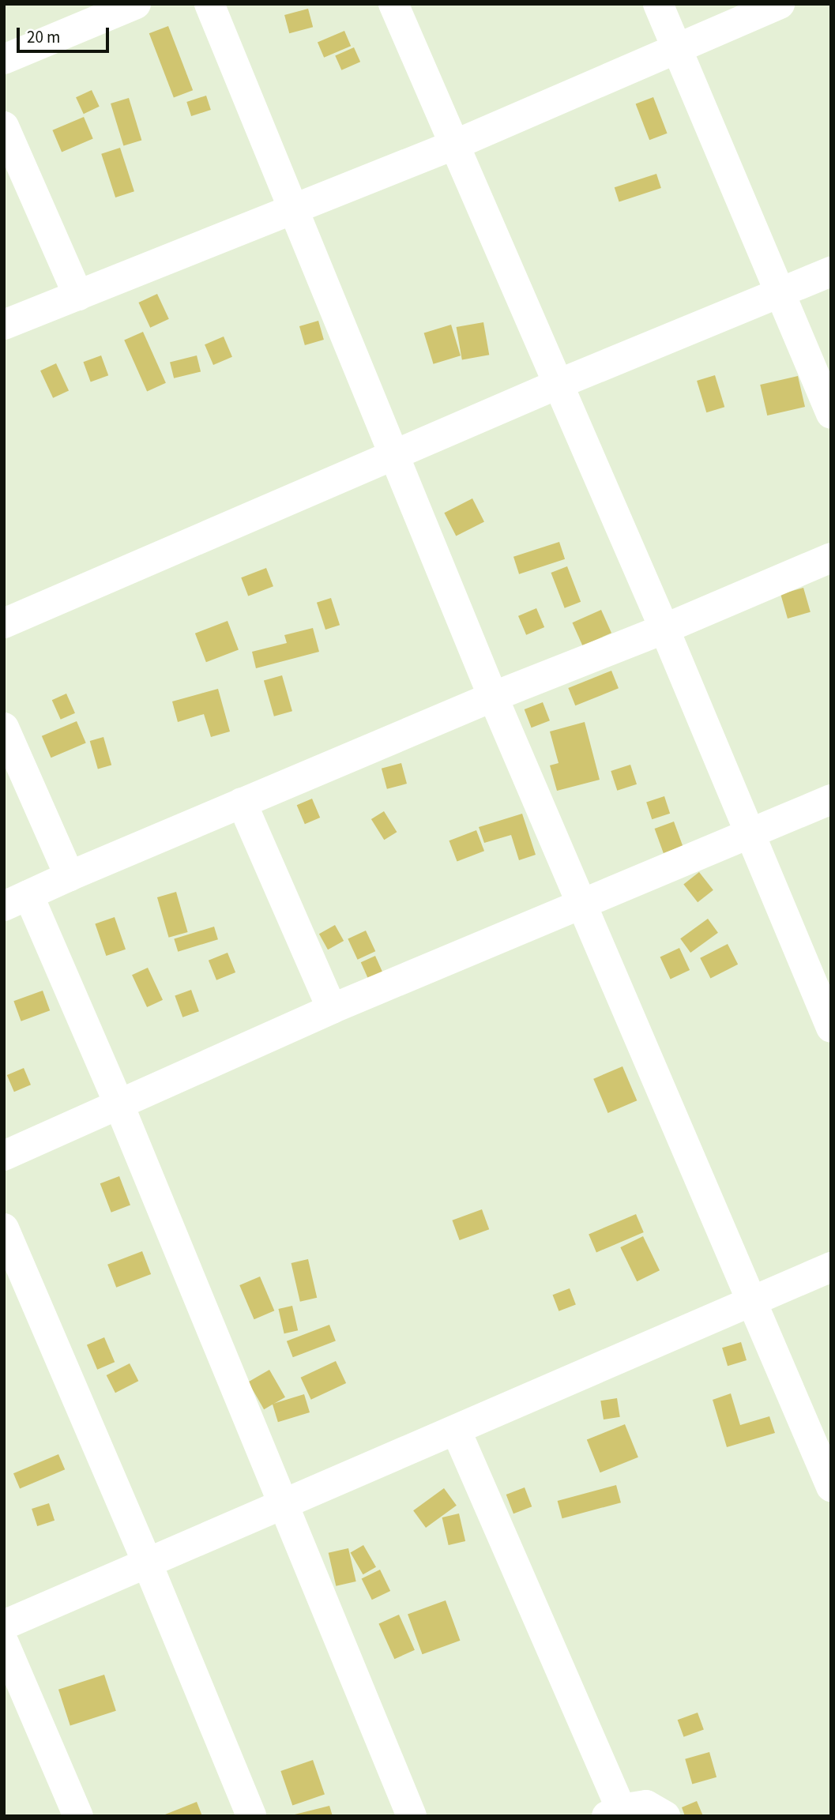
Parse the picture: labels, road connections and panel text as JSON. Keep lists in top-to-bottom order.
{
  "scale_bar": "20 m"
}
